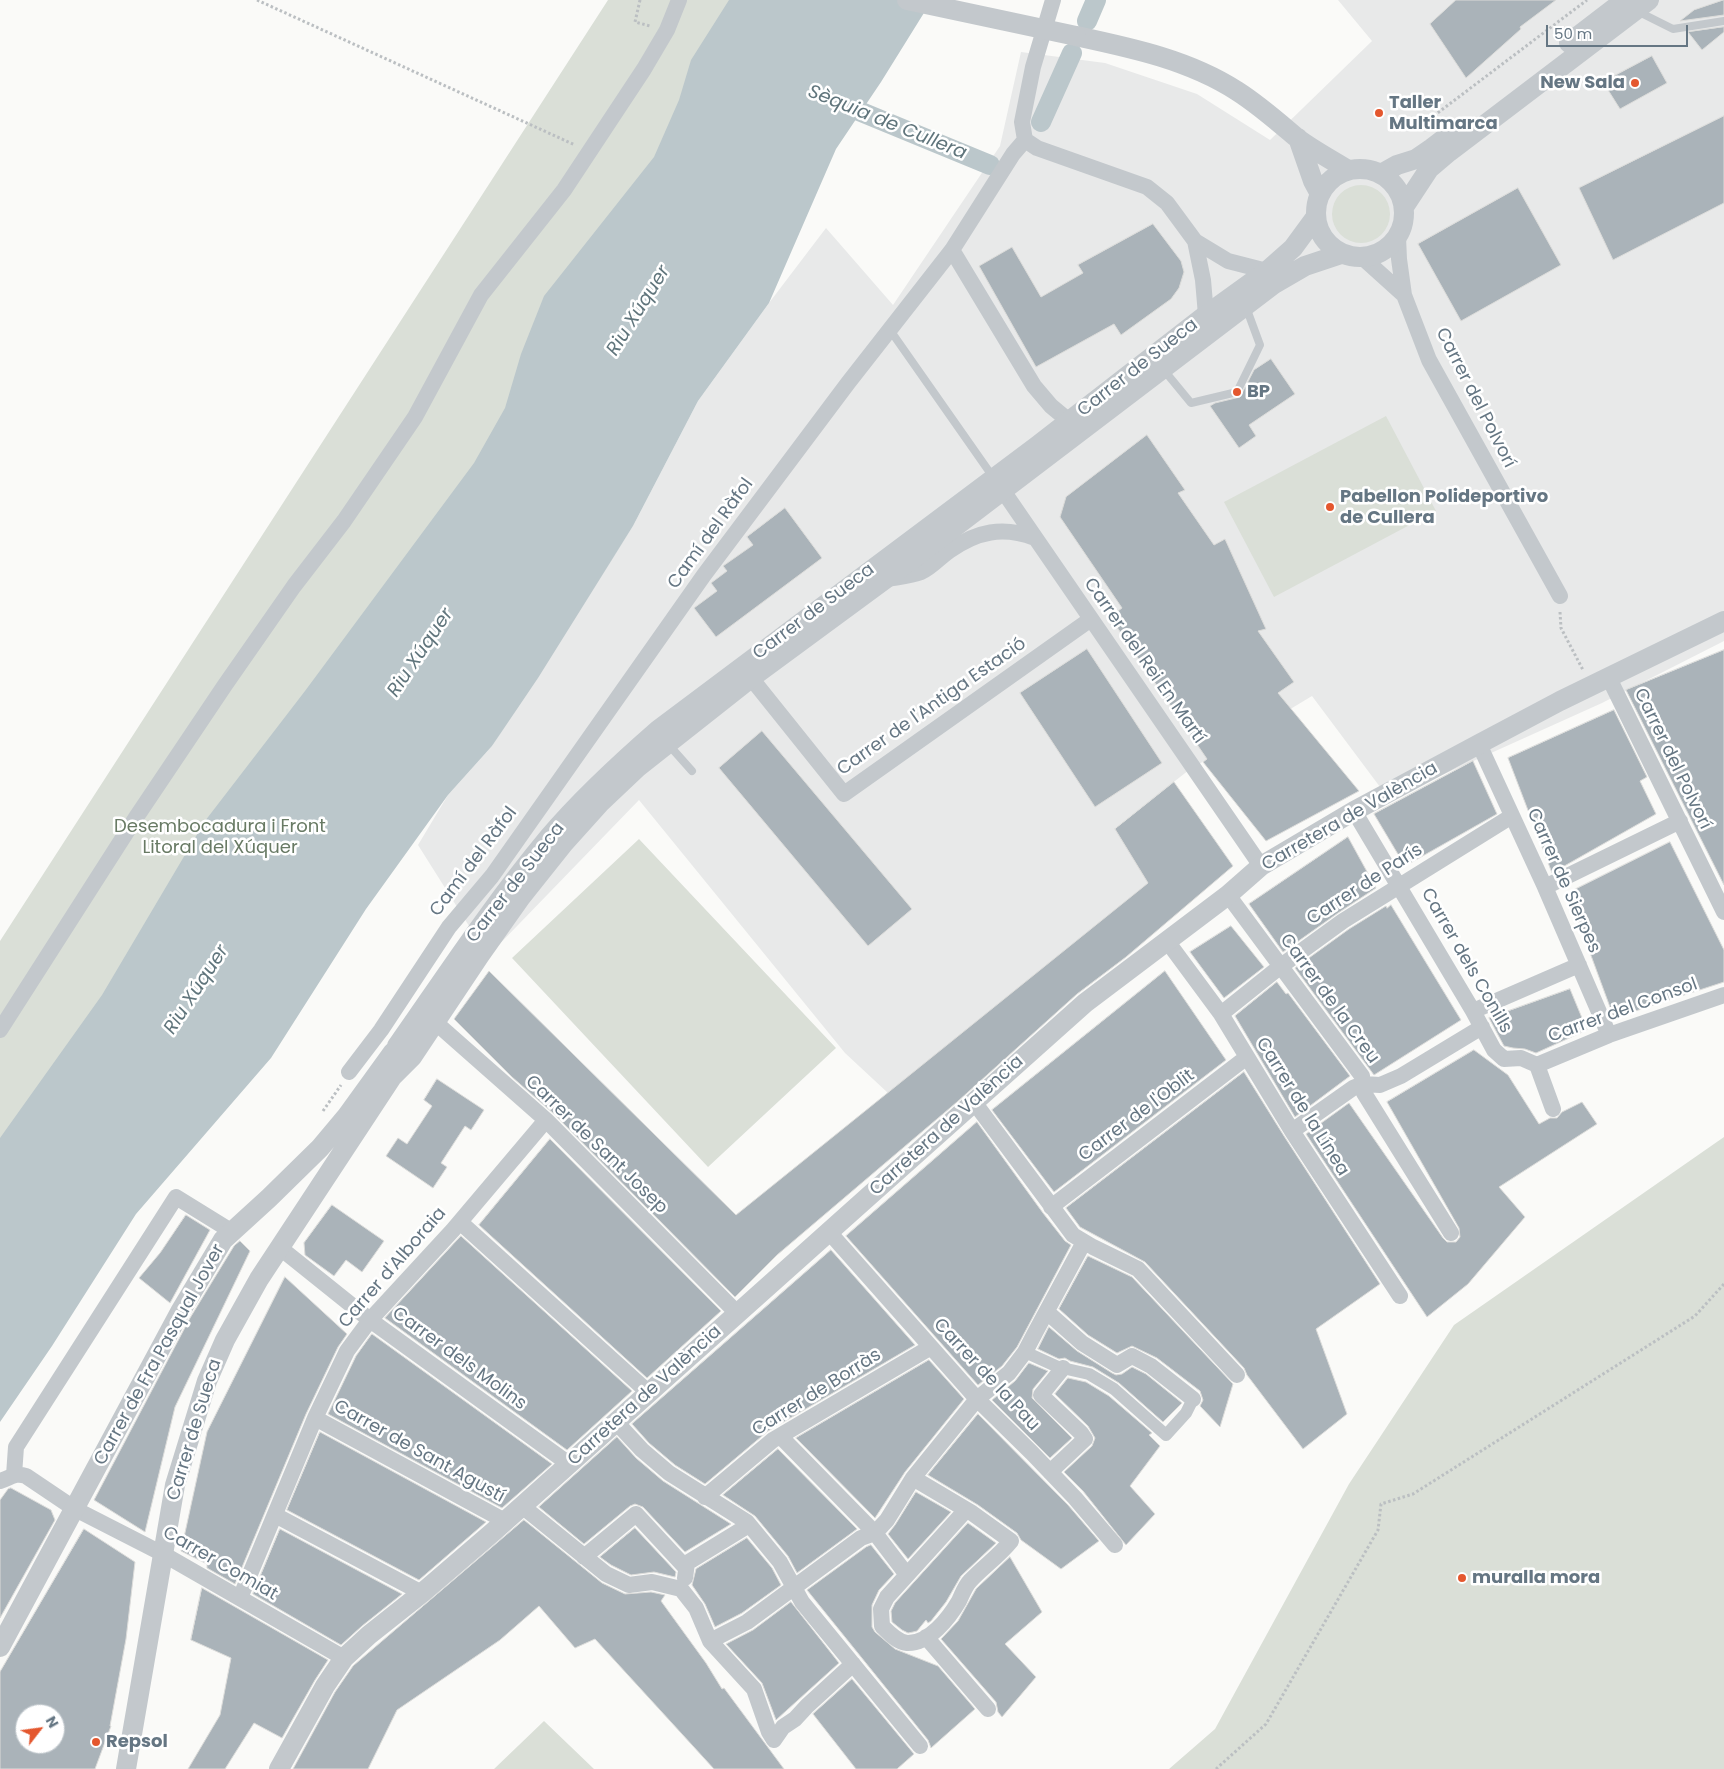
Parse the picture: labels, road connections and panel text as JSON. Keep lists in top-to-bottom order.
{
  "streets": {
    "street": [
      "Carrer de Sueca",
      "Carrer del Polvorí",
      "Camí del Ràfol",
      "Carrer del Rei En Martí",
      "Carrer de l'Antiga Estació",
      "Carretera de València",
      "Carrer de Sierpes",
      "Carrer de París",
      "Carrer dels Conills",
      "Carrer de la Creu",
      "Carrer del Consol",
      "Carrer de la Línea",
      "Carrer de l'Oblit",
      "Carrer de Sant Josep",
      "Carrer d'Alboraia",
      "Carrer de Fra Pasqual Jover",
      "Carrer dels Molins",
      "Carrer de la Pau",
      "Carrer de Borràs",
      "Carrer de Sant Agustí",
      "Carrer Comiat"
    ]
  },
  "crossings": [
    ["Carrer de Sueca", "Carrer del Polvorí"],
    ["Carrer de Sueca", "Carrer del Rei En Martí"],
    ["Carrer de Sueca", "Carrer de l'Antiga Estació"],
    ["Carrer de Sueca", "Carrer de Sant Josep"],
    ["Carrer de Sueca", "Carrer de Fra Pasqual Jover"],
    ["Carrer de Sueca", "Carrer dels Molins"],
    ["Carrer de Sueca", "Carrer Comiat"],
    ["Carrer del Polvorí", "Carretera de València"],
    ["Carrer del Rei En Martí", "Carrer de l'Antiga Estació"],
    ["Carrer del Rei En Martí", "Carretera de València"],
    ["Carretera de València", "Carrer de Sierpes"],
    ["Carretera de València", "Carrer dels Conills"],
    ["Carretera de València", "Carrer de la Creu"],
    ["Carretera de València", "Carrer de la Línea"],
    ["Carretera de València", "Carrer de Sant Josep"],
    ["Carretera de València", "Carrer dels Molins"],
    ["Carretera de València", "Carrer de la Pau"],
    ["Carretera de València", "Carrer de Sant Agustí"],
    ["Carretera de València", "Carrer Comiat"],
    ["Carrer de Sierpes", "Carrer de París"],
    ["Carrer de Sierpes", "Carrer del Consol"],
    ["Carrer de París", "Carrer dels Conills"],
    ["Carrer de París", "Carrer de la Creu"],
    ["Carrer de París", "Carrer de la Línea"],
    ["Carrer dels Conills", "Carrer del Consol"],
    ["Carrer de la Línea", "Carrer de l'Oblit"],
    ["Carrer de Sant Josep", "Carrer d'Alboraia"],
    ["Carrer d'Alboraia", "Carrer dels Molins"],
    ["Carrer d'Alboraia", "Carrer de Sant Agustí"],
    ["Carrer d'Alboraia", "Carrer Comiat"],
    ["Carrer de Fra Pasqual Jover", "Carrer Comiat"],
    ["Carrer de la Pau", "Carrer de Borràs"]
  ],
  "water": ["Sèquia de Cullera", "Riu Xúquer"],
  "parks": ["Desembocadura i Front Litoral del Xúquer"],
  "places": [
    "New Sala",
    "Taller Multimarca",
    "BP",
    "Pabellon Polideportivo de Cullera",
    "muralla mora",
    "Repsol"
  ],
  "scale_bar": "50 m",
  "north": "top right"
}
